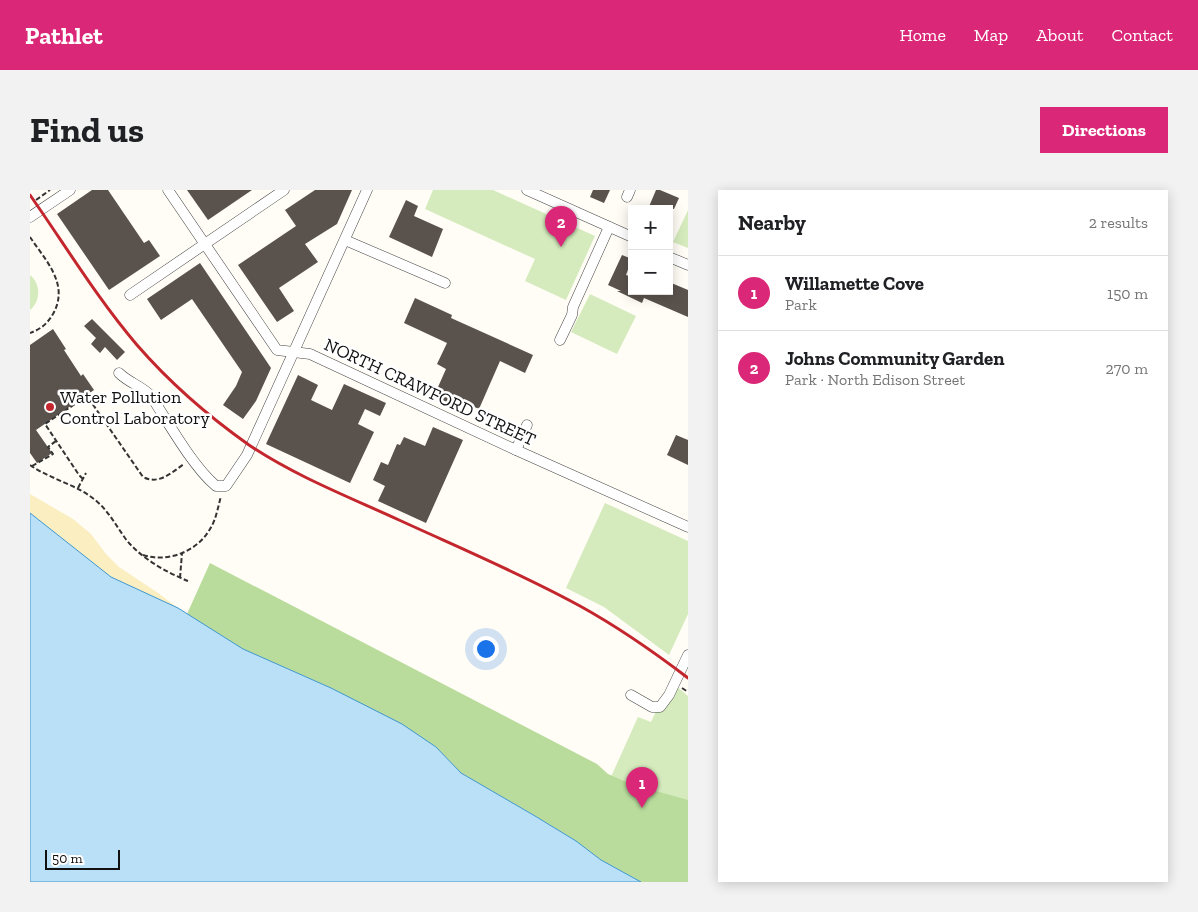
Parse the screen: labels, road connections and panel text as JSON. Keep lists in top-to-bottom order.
{
  "streets": {
    "street": ["NORTH CRAWFORD STREET"]
  },
  "places": ["Water Pollution Control Laboratory"],
  "scale_bar": "50 m",
  "page": {
    "header": "Pathlet",
    "nav": [
      "Home",
      "Map",
      "About",
      "Contact"
    ],
    "buttons": "Directions",
    "title": "Find us",
    "heading": ["Nearby", "2 results"],
    "map_buttons": ["+", "−"],
    "pins": ["2", "1"],
    "list": [
      {
        "mark": "1",
        "name": "Willamette Cove",
        "note": "Park",
        "value": "150 m"
      },
      {
        "mark": "2",
        "name": "Johns Community Garden",
        "note": "Park · North Edison Street",
        "value": "270 m"
      }
    ],
    "scale": "50 m"
  }
}
